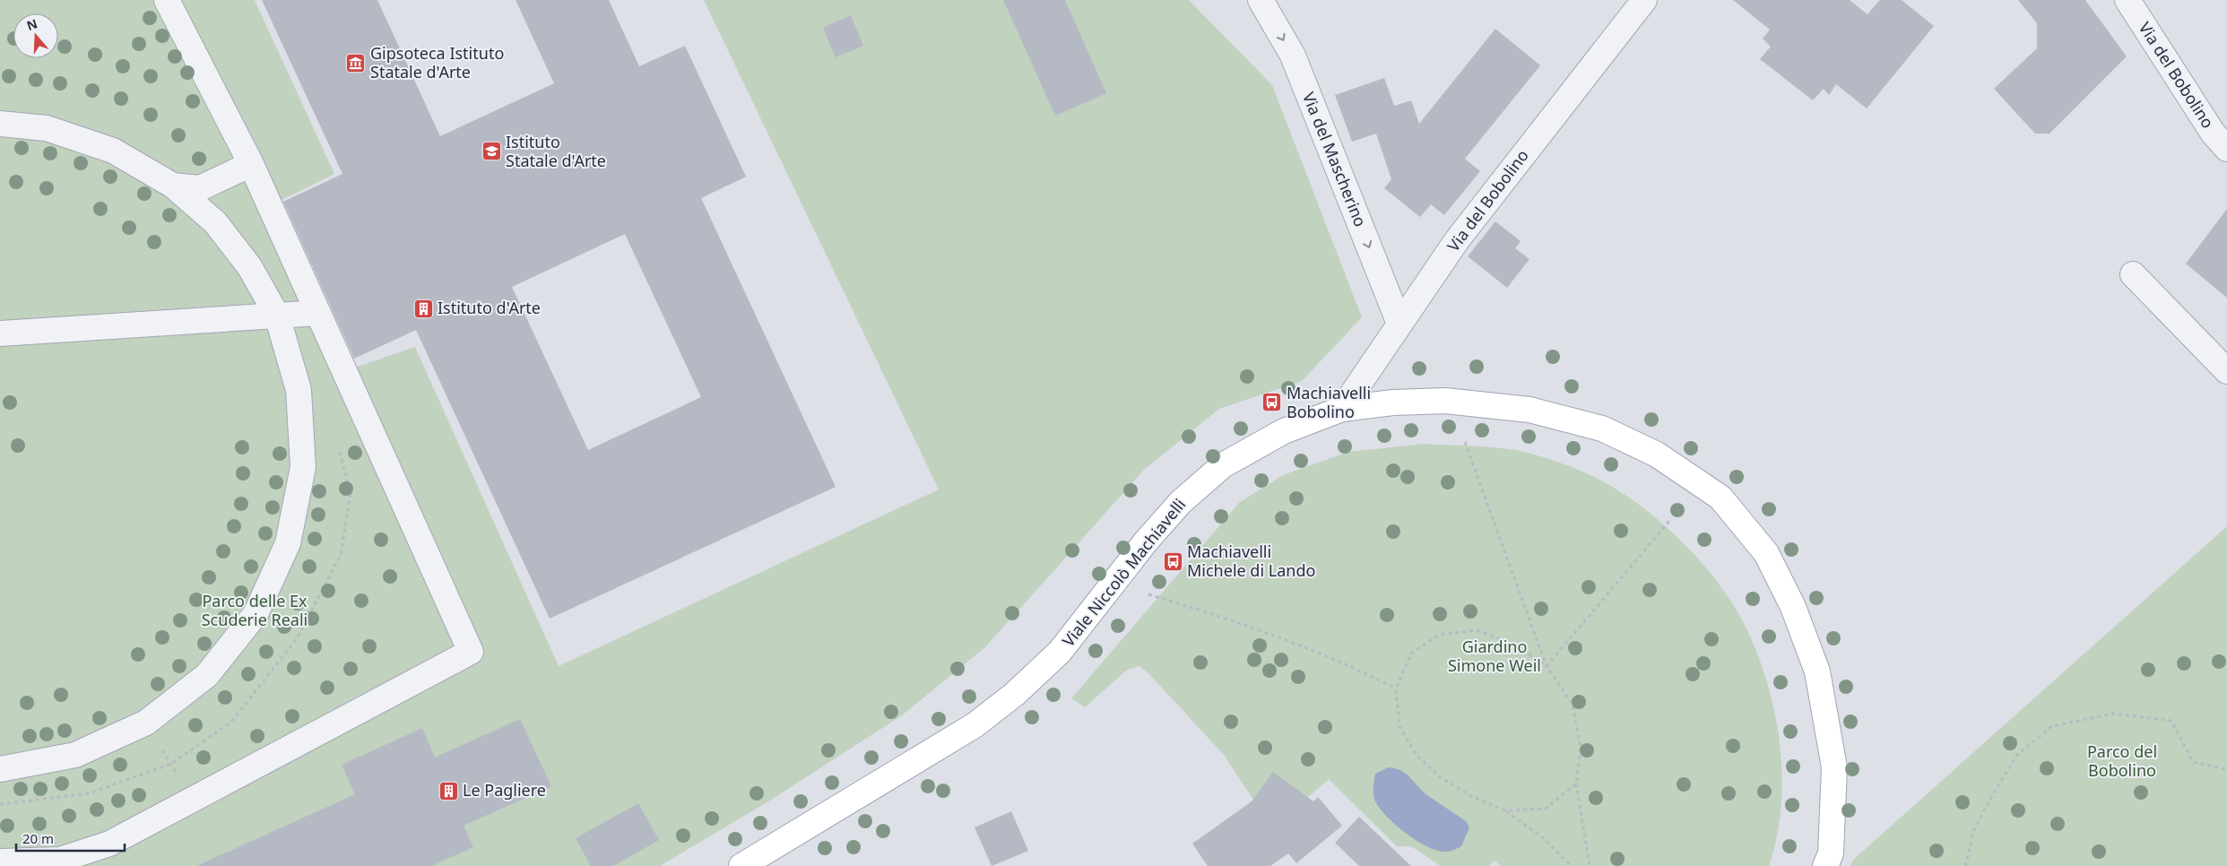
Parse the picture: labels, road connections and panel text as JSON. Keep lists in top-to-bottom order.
{
  "streets": {
    "main road": ["Viale Niccolò Machiavelli"],
    "street": ["Via del Bobolino", "Via del Mascherino"]
  },
  "crossings": [
    ["Via del Bobolino", "Via del Mascherino"],
    ["Via del Bobolino", "Viale Niccolò Machiavelli"]
  ],
  "one_way": ["Via del Mascherino"],
  "parks": ["Parco delle Ex Scuderie Reali", "Giardino Simone Weil", "Parco del Bobolino"],
  "places": {
    "museum": ["Gipsoteca Istituto Statale d'Arte"],
    "school or university": ["Istituto Statale d'Arte"],
    "building": ["Istituto d'Arte", "Le Pagliere"],
    "bus stop": ["Machiavelli Bobolino", "Machiavelli Michele di Lando"]
  },
  "scale_bar": "20 m",
  "north": "top"
}
